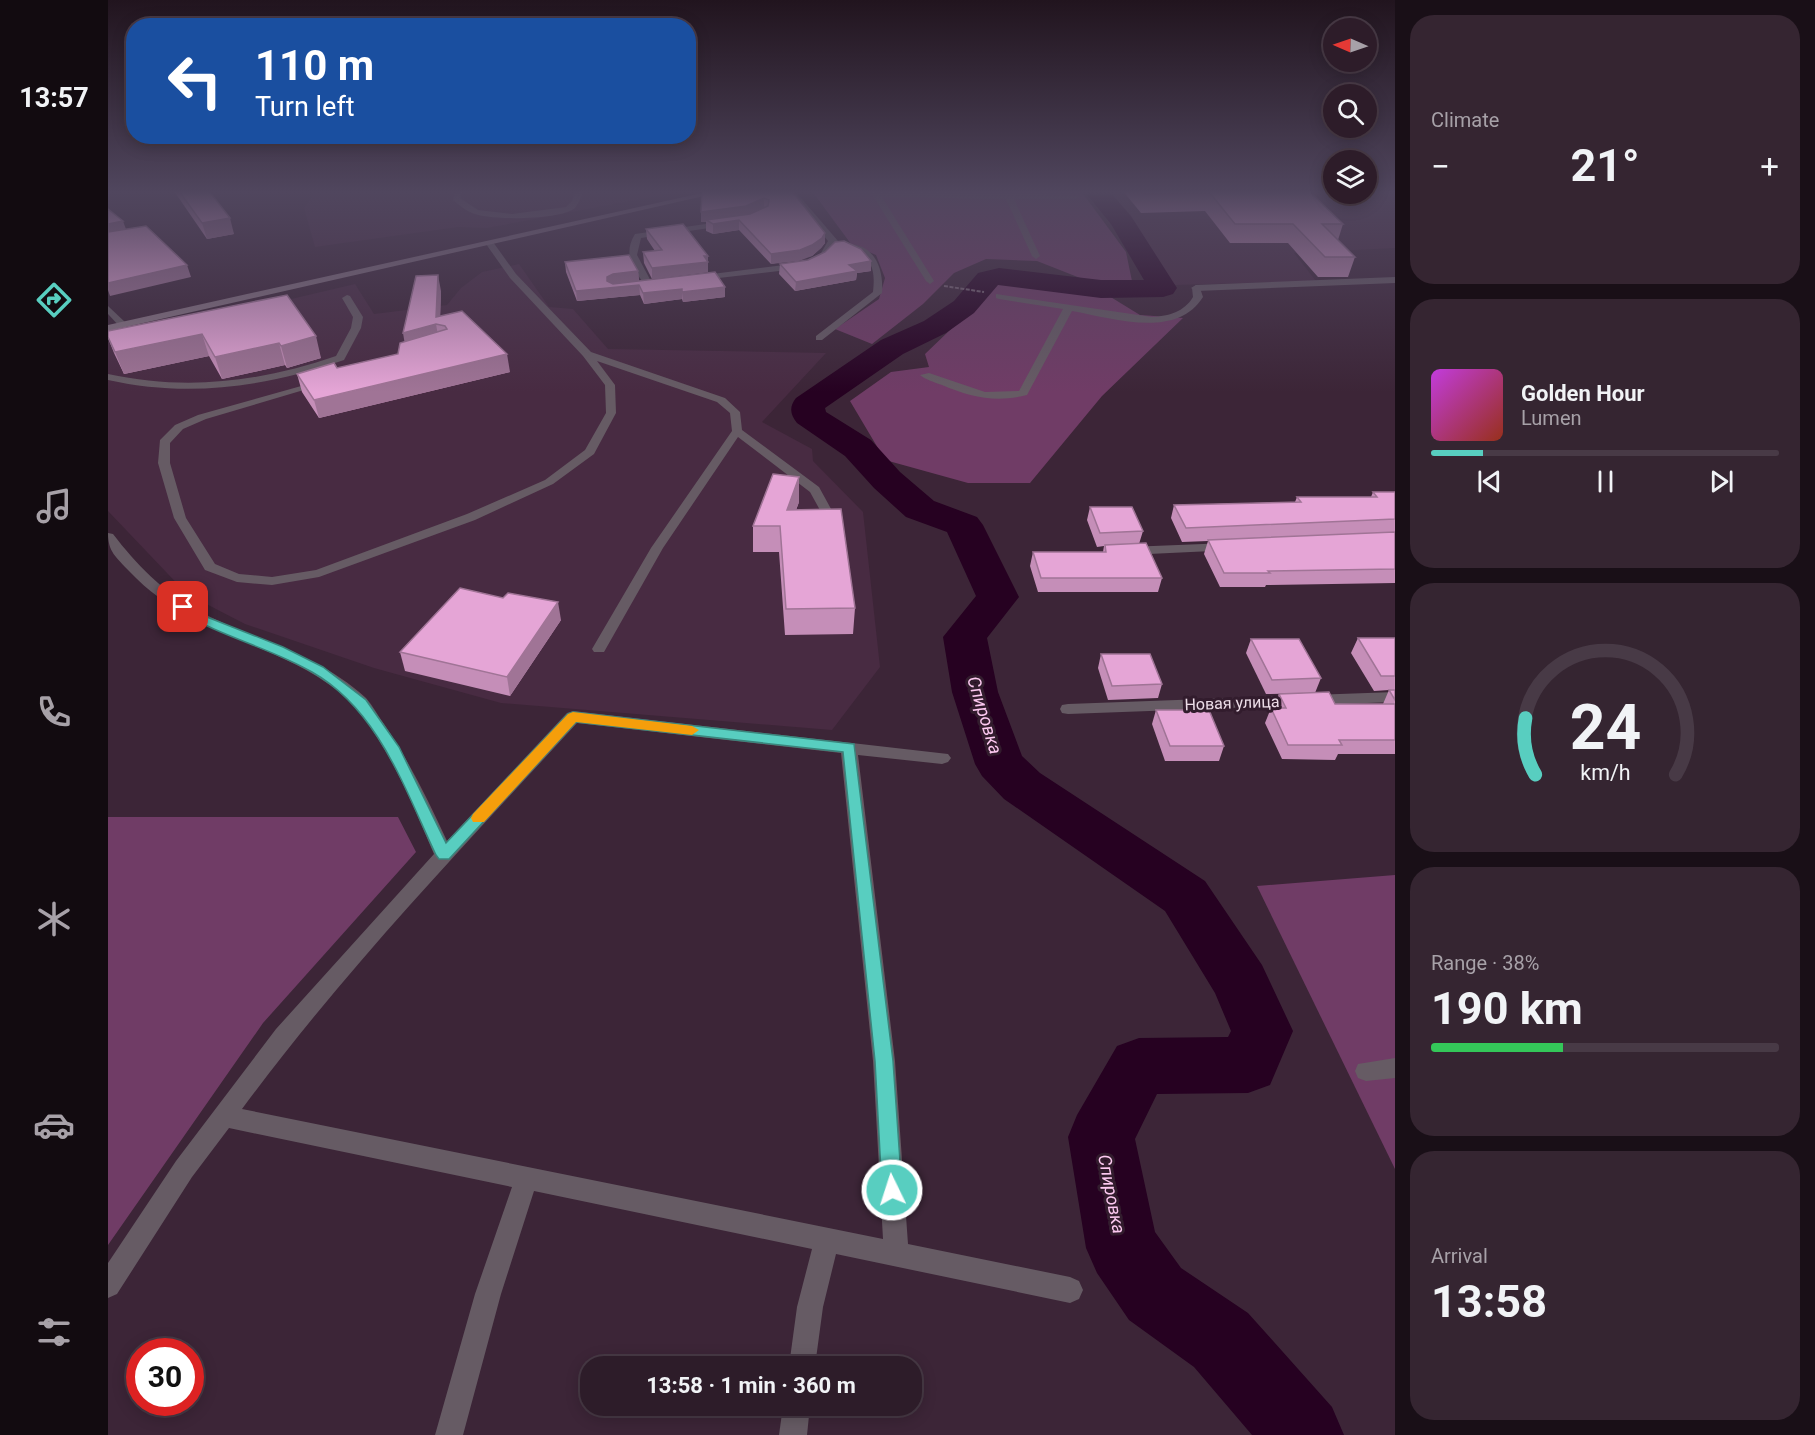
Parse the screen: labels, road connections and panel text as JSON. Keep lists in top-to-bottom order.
{
  "streets": {
    "street": ["Новая улица"]
  },
  "water": ["Спировка"],
  "north": "left",
  "page": {
    "tabs": "13:57",
    "tile": [
      "Climate",
      ["Range · 38%", "190 km"],
      ["Arrival", "13:58"]
    ],
    "turn": ["110 m", "Turn left"],
    "heat": ["−", "21°", "+"],
    "song": ["Golden Hour", "Lumen"],
    "limit": "30",
    "trip": "13:58 · 1 min · 360 m",
    "gauge": ["24", "km/h"]
  }
}
